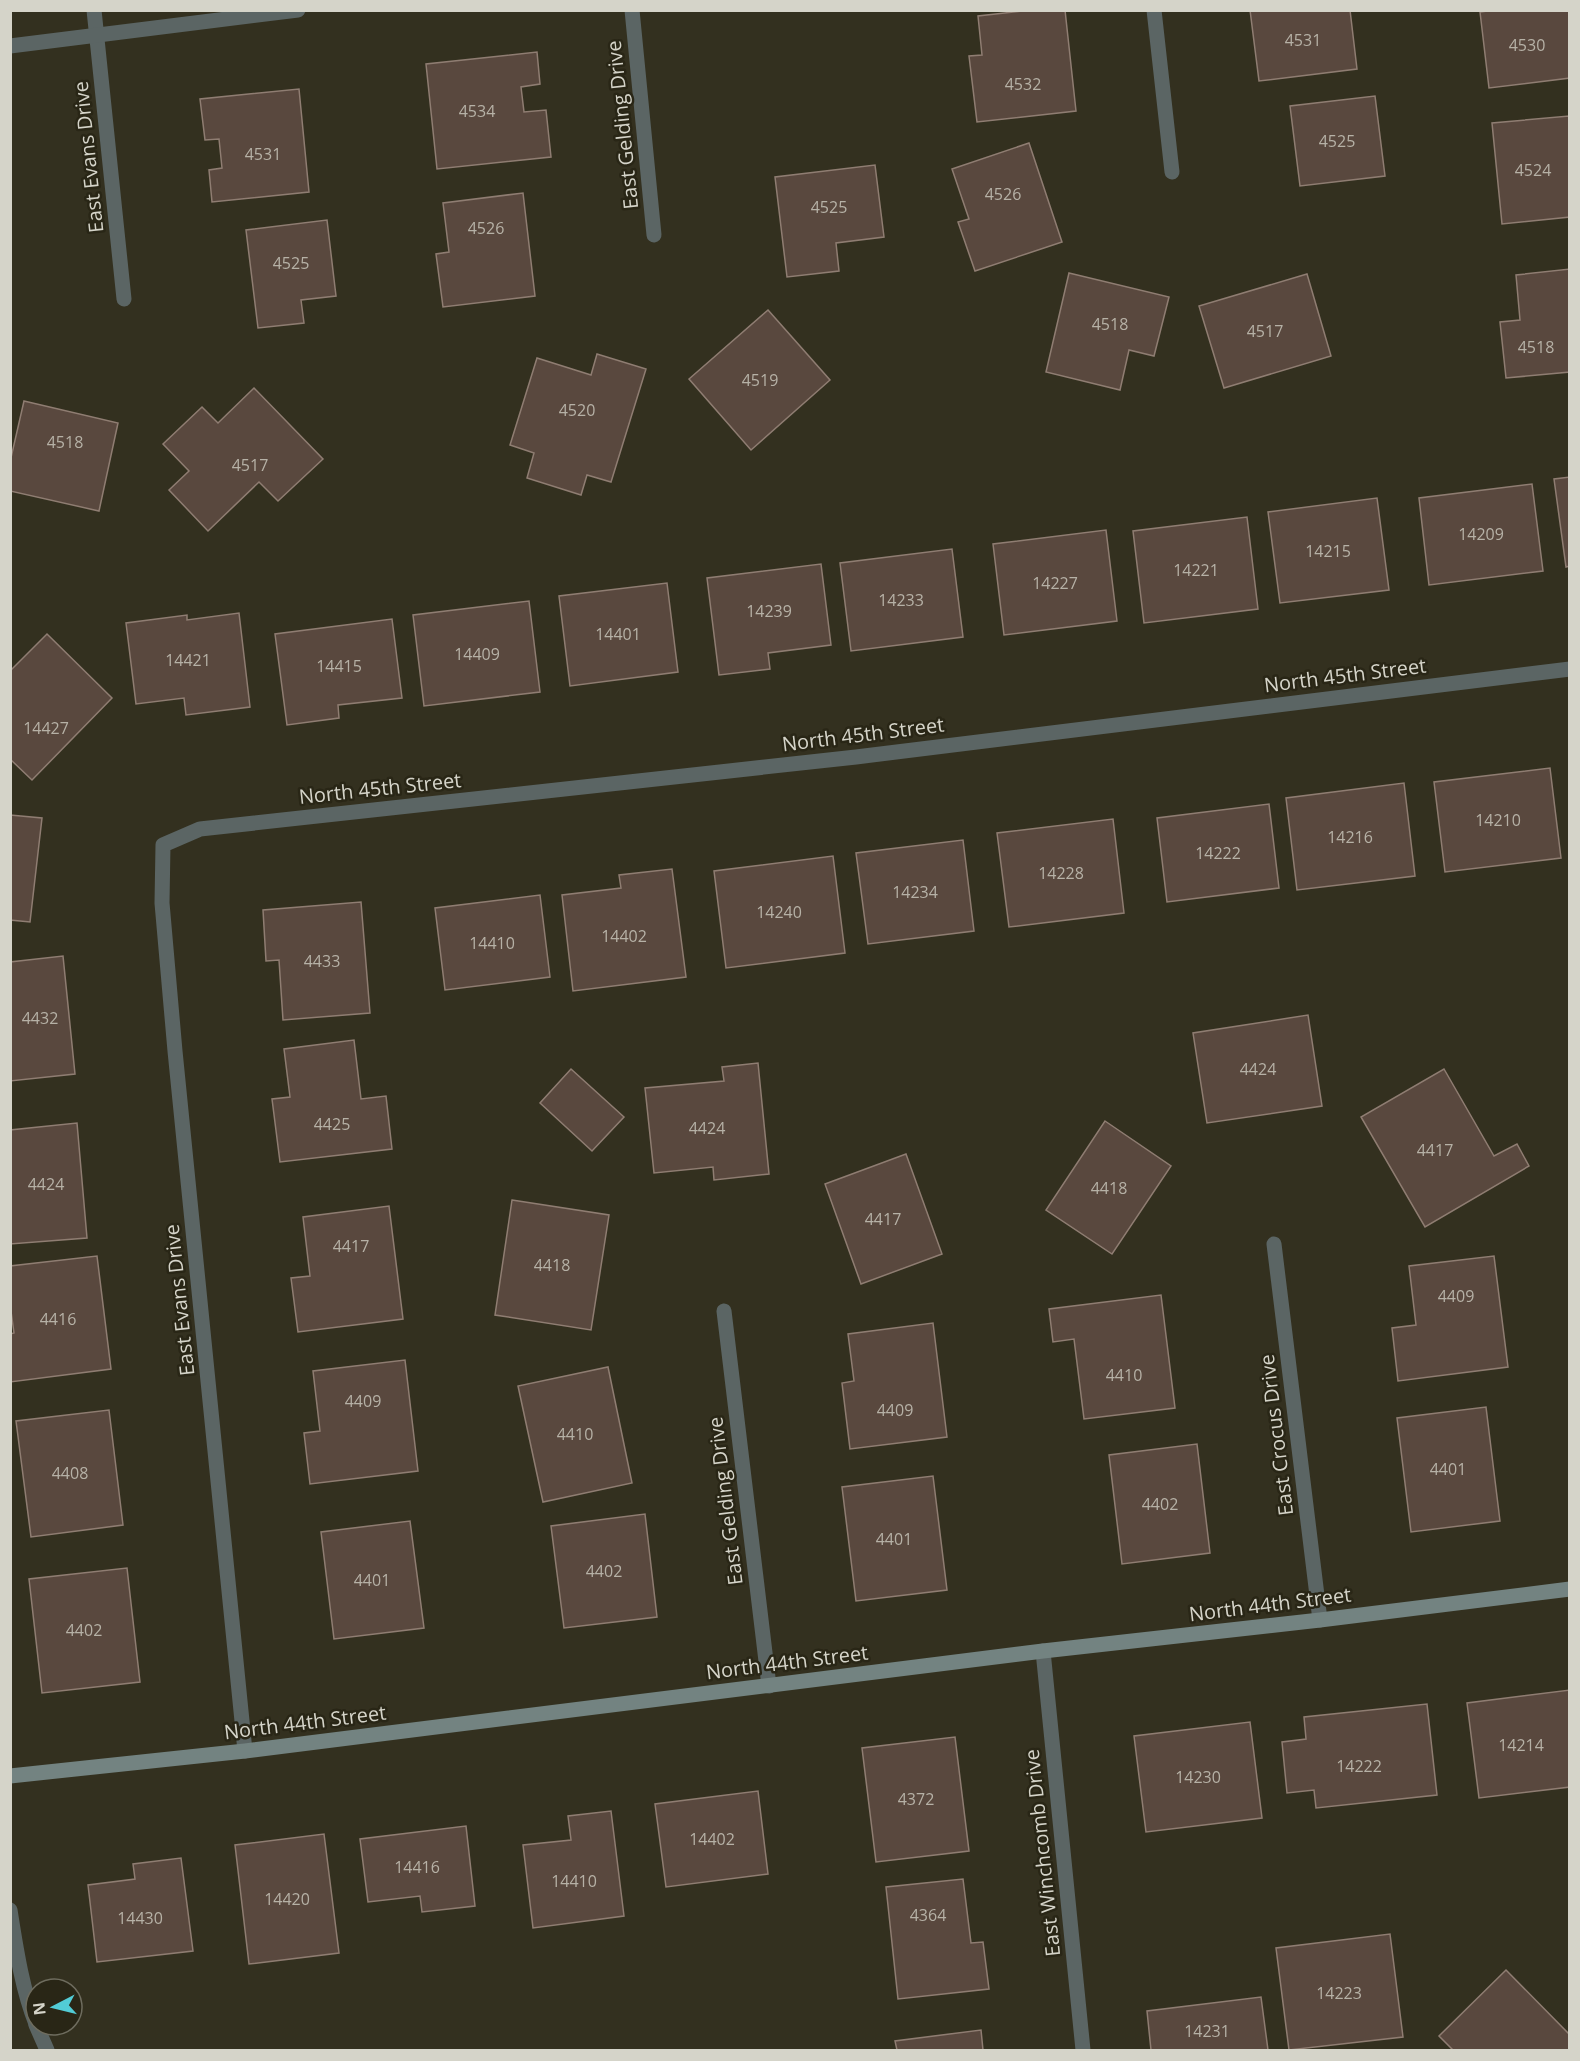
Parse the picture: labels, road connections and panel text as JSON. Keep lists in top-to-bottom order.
{
  "streets": {
    "street": [
      "East Gelding Drive",
      "East Evans Drive",
      "North 45th Street",
      "East Crocus Drive",
      "North 44th Street",
      "East Winchcomb Drive"
    ]
  },
  "crossings": [
    ["East Gelding Drive", "North 44th Street"],
    ["East Evans Drive", "North 45th Street"],
    ["East Evans Drive", "North 44th Street"],
    ["East Crocus Drive", "North 44th Street"],
    ["North 44th Street", "East Winchcomb Drive"]
  ],
  "house_numbers": [
    "4531",
    "4530",
    "4532",
    "4534",
    "4525",
    "4531",
    "4524",
    "4526",
    "4525",
    "4526",
    "4525",
    "4518",
    "4517",
    "4518",
    "4519",
    "4520",
    "4518",
    "4517",
    "14209",
    "14215",
    "14221",
    "14227",
    "14233",
    "14239",
    "14401",
    "14409",
    "14421",
    "14415",
    "14427",
    "14210",
    "14216",
    "14222",
    "14228",
    "14234",
    "14240",
    "14402",
    "14410",
    "4433",
    "4432",
    "4424",
    "4425",
    "4424",
    "4417",
    "4424",
    "4418",
    "4417",
    "4417",
    "4418",
    "4409",
    "4416",
    "4410",
    "4409",
    "4409",
    "4410",
    "4401",
    "4408",
    "4402",
    "4401",
    "4402",
    "4401",
    "4402",
    "14214",
    "14222",
    "14230",
    "4372",
    "14402",
    "14416",
    "14410",
    "14420",
    "4364",
    "14430",
    "14223",
    "14231"
  ],
  "north": "left"
}
